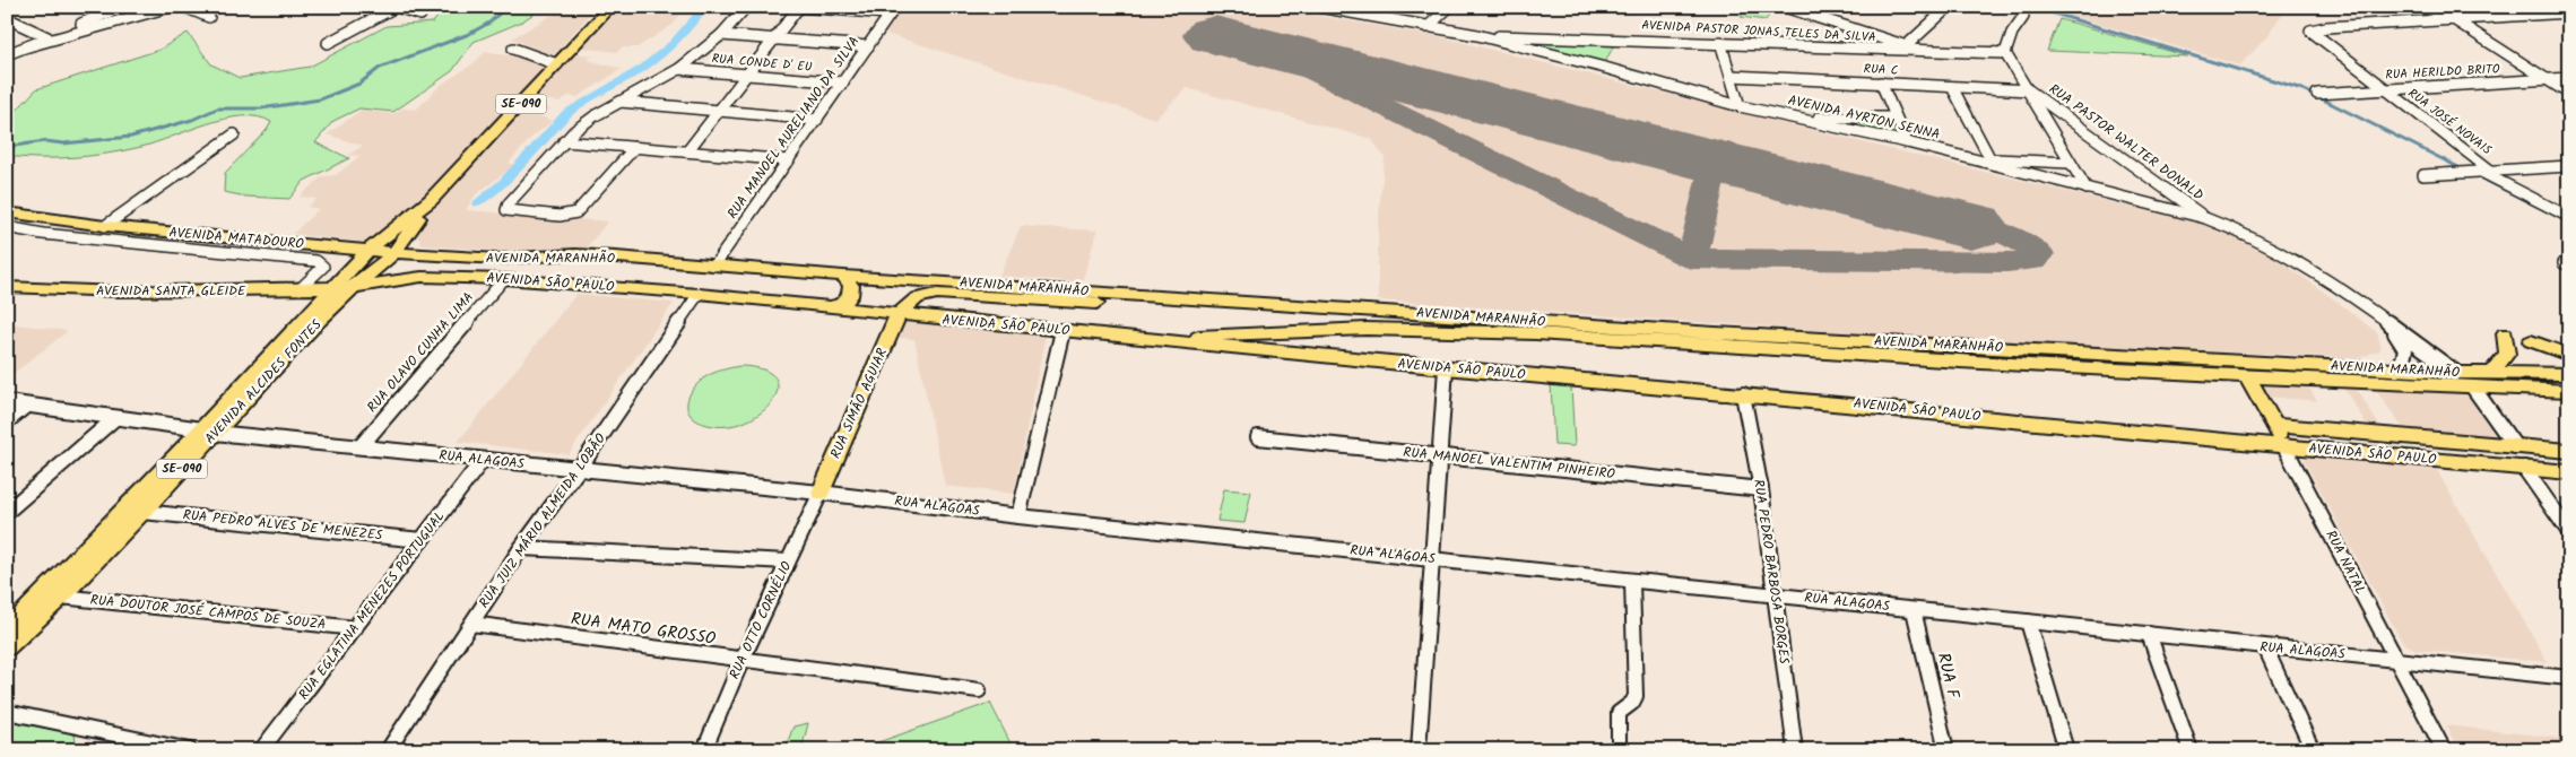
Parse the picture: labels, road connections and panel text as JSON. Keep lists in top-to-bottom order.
{
  "streets": {
    "main road": [
      "SE-090",
      "AVENIDA MATADOURO",
      "AVENIDA MARANHÃO",
      "AVENIDA SÃO PAULO",
      "AVENIDA SANTA GLEIDE",
      "AVENIDA ALCIDES FONTES",
      "RUA SIMÃO AGUIAR",
      "RUA NATAL"
    ],
    "street": [
      "AVENIDA PASTOR JONAS TELES DA SILVA",
      "RUA CONDE D' EU",
      "RUA C",
      "RUA HERILDO BRITO",
      "AVENIDA AYRTON SENNA",
      "RUA JOSÉ NOVAIS",
      "RUA MANOEL AURELIANO DA SILVA",
      "RUA PASTOR WALTER DONALD",
      "RUA OLAVO CUNHA LIMA",
      "RUA ALAGOAS",
      "RUA MANOEL VALENTIM PINHEIRO",
      "RUA JUIZ MÁRIO ALMEIDA LOBÃO",
      "RUA PEDRO ALVES DE MENEZES",
      "RUA PEDRO BARBOSA BORGES",
      "RUA EGLATINA MENEZES PORTUGUAL",
      "RUA DOUTOR JOSÉ CAMPOS DE SOUZA",
      "RUA OTTO CORNÉLIO",
      "RUA MATO GROSSO",
      "RUA F"
    ]
  },
  "crossings": [
    ["AVENIDA PASTOR JONAS TELES DA SILVA", "AVENIDA AYRTON SENNA"],
    ["RUA CONDE D' EU", "RUA MANOEL AURELIANO DA SILVA"],
    ["RUA C", "RUA PASTOR WALTER DONALD"],
    ["RUA HERILDO BRITO", "RUA JOSÉ NOVAIS"],
    ["SE-090", "AVENIDA MATADOURO"],
    ["SE-090", "AVENIDA MARANHÃO"],
    ["SE-090", "AVENIDA SÃO PAULO"],
    ["SE-090", "AVENIDA SANTA GLEIDE"],
    ["SE-090", "AVENIDA ALCIDES FONTES"],
    ["AVENIDA AYRTON SENNA", "RUA PASTOR WALTER DONALD"],
    ["AVENIDA AYRTON SENNA", "AVENIDA MARANHÃO"],
    ["RUA MANOEL AURELIANO DA SILVA", "AVENIDA MARANHÃO"],
    ["AVENIDA MATADOURO", "AVENIDA MARANHÃO"],
    ["AVENIDA MARANHÃO", "AVENIDA SÃO PAULO"],
    ["AVENIDA MARANHÃO", "RUA NATAL"],
    ["AVENIDA SÃO PAULO", "AVENIDA SANTA GLEIDE"],
    ["AVENIDA SÃO PAULO", "RUA OLAVO CUNHA LIMA"],
    ["AVENIDA SÃO PAULO", "AVENIDA ALCIDES FONTES"],
    ["AVENIDA SÃO PAULO", "RUA SIMÃO AGUIAR"],
    ["AVENIDA SÃO PAULO", "RUA JUIZ MÁRIO ALMEIDA LOBÃO"],
    ["AVENIDA SÃO PAULO", "RUA NATAL"],
    ["AVENIDA SÃO PAULO", "RUA PEDRO BARBOSA BORGES"],
    ["AVENIDA SANTA GLEIDE", "AVENIDA ALCIDES FONTES"],
    ["RUA OLAVO CUNHA LIMA", "RUA ALAGOAS"],
    ["AVENIDA ALCIDES FONTES", "RUA ALAGOAS"],
    ["AVENIDA ALCIDES FONTES", "RUA PEDRO ALVES DE MENEZES"],
    ["AVENIDA ALCIDES FONTES", "RUA DOUTOR JOSÉ CAMPOS DE SOUZA"],
    ["RUA SIMÃO AGUIAR", "RUA ALAGOAS"],
    ["RUA SIMÃO AGUIAR", "RUA OTTO CORNÉLIO"],
    ["RUA ALAGOAS", "RUA JUIZ MÁRIO ALMEIDA LOBÃO"],
    ["RUA ALAGOAS", "RUA NATAL"],
    ["RUA ALAGOAS", "RUA PEDRO BARBOSA BORGES"],
    ["RUA ALAGOAS", "RUA EGLATINA MENEZES PORTUGUAL"],
    ["RUA ALAGOAS", "RUA OTTO CORNÉLIO"],
    ["RUA ALAGOAS", "RUA F"],
    ["RUA MANOEL VALENTIM PINHEIRO", "RUA PEDRO BARBOSA BORGES"],
    ["RUA JUIZ MÁRIO ALMEIDA LOBÃO", "RUA MATO GROSSO"],
    ["RUA PEDRO ALVES DE MENEZES", "RUA EGLATINA MENEZES PORTUGUAL"],
    ["RUA EGLATINA MENEZES PORTUGUAL", "RUA DOUTOR JOSÉ CAMPOS DE SOUZA"],
    ["RUA OTTO CORNÉLIO", "RUA MATO GROSSO"]
  ]
}
